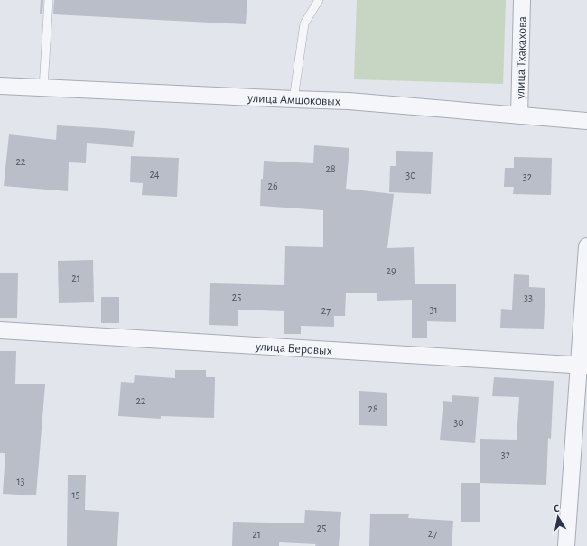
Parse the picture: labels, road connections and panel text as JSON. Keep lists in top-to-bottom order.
{
  "streets": {
    "street": ["улица Тхакахова", "улица Амшоковых", "улица Беровых"]
  },
  "crossings": [
    ["улица Тхакахова", "улица Амшоковых"]
  ],
  "house_numbers": [
    "22",
    "28",
    "24",
    "30",
    "32",
    "26",
    "29",
    "21",
    "25",
    "33",
    "31",
    "27",
    "22",
    "28",
    "30",
    "32",
    "13",
    "15",
    "25",
    "27",
    "21"
  ],
  "north": "top"
}
